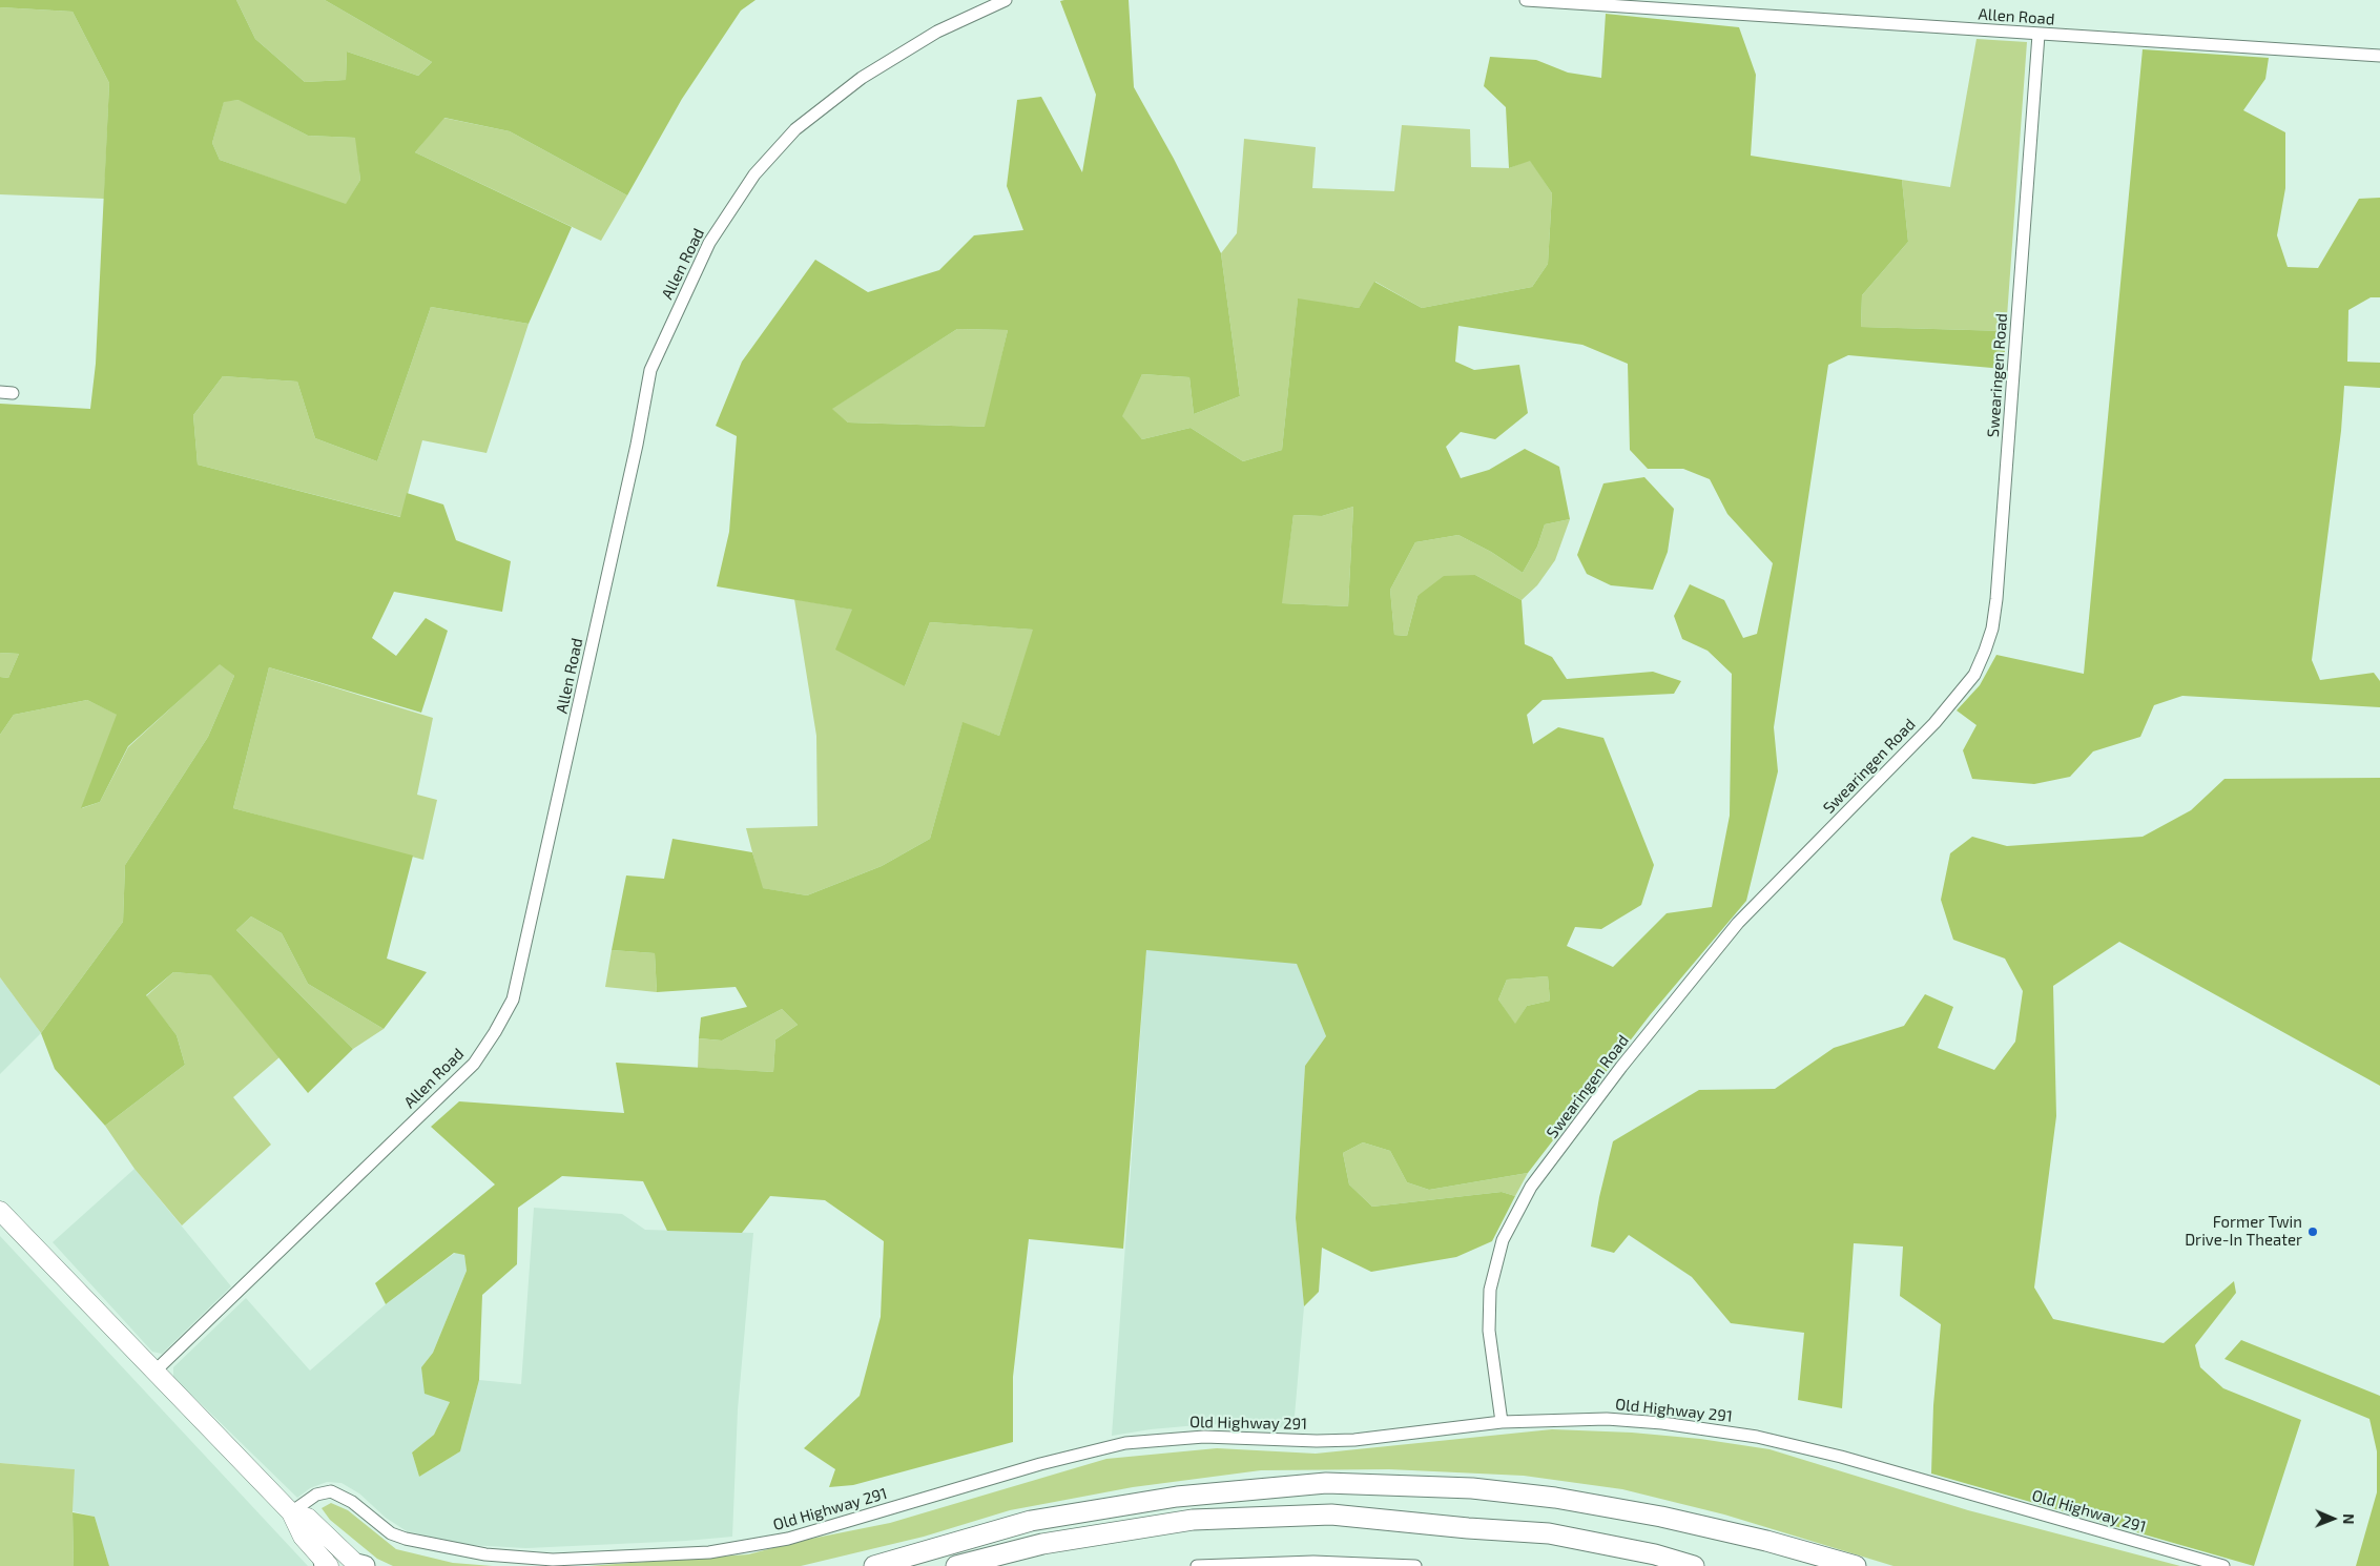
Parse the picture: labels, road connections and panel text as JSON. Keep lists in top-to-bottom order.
{
  "streets": {
    "street": ["Allen Road", "Swearingen Road", "Old Highway 291"]
  },
  "crossings": [
    ["Allen Road", "Swearingen Road"],
    ["Swearingen Road", "Old Highway 291"]
  ],
  "places": ["Former Twin Drive-In Theater"],
  "north": "right"
}
